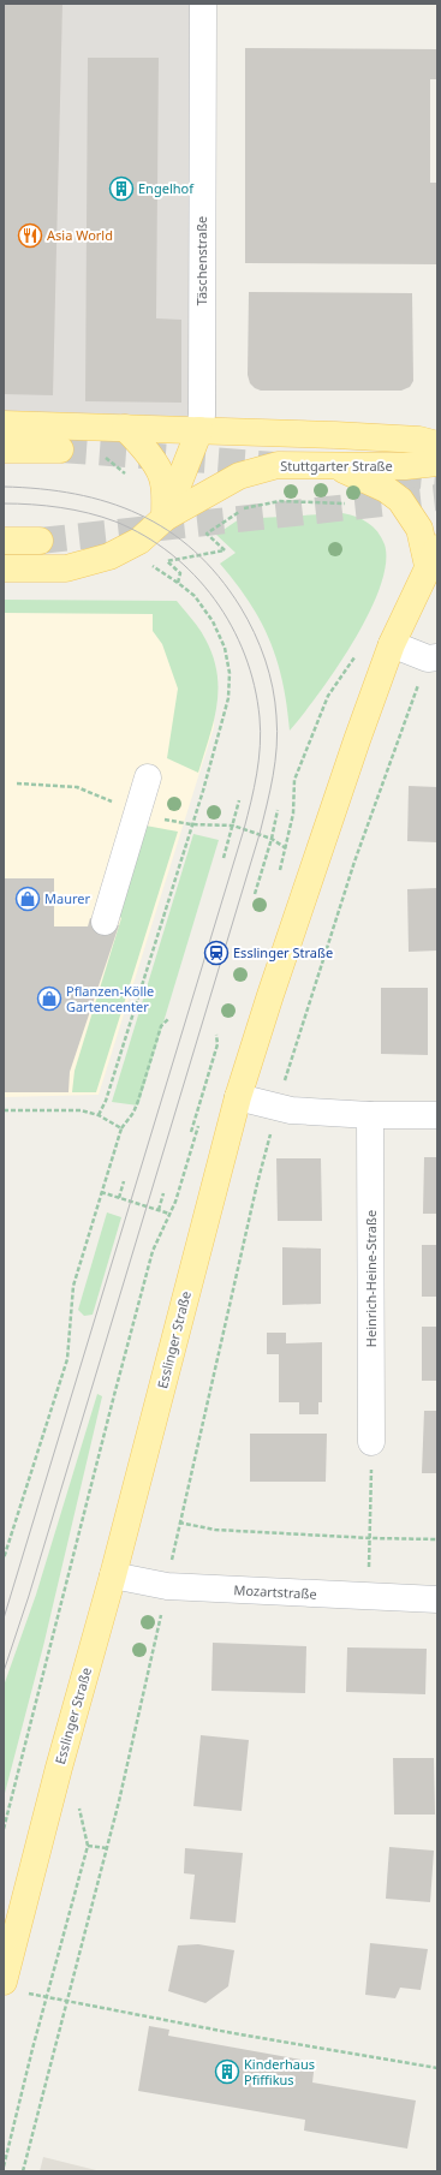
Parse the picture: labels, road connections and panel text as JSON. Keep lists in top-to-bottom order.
{
  "streets": {
    "main road": ["Stuttgarter Straße", "Esslinger Straße"],
    "street": ["Täschenstraße", "Heinrich-Heine-Straße", "Mozartstraße"]
  },
  "crossings": [
    ["Täschenstraße", "Stuttgarter Straße"],
    ["Esslinger Straße", "Mozartstraße"]
  ],
  "places": {
    "building": ["Engelhof", "Kinderhaus Pfiffikus"],
    "restaurant": ["Asia World"],
    "shop": ["Maurer", "Pflanzen-Kölle Gartencenter"],
    "station": ["Esslinger Straße"]
  }
}
